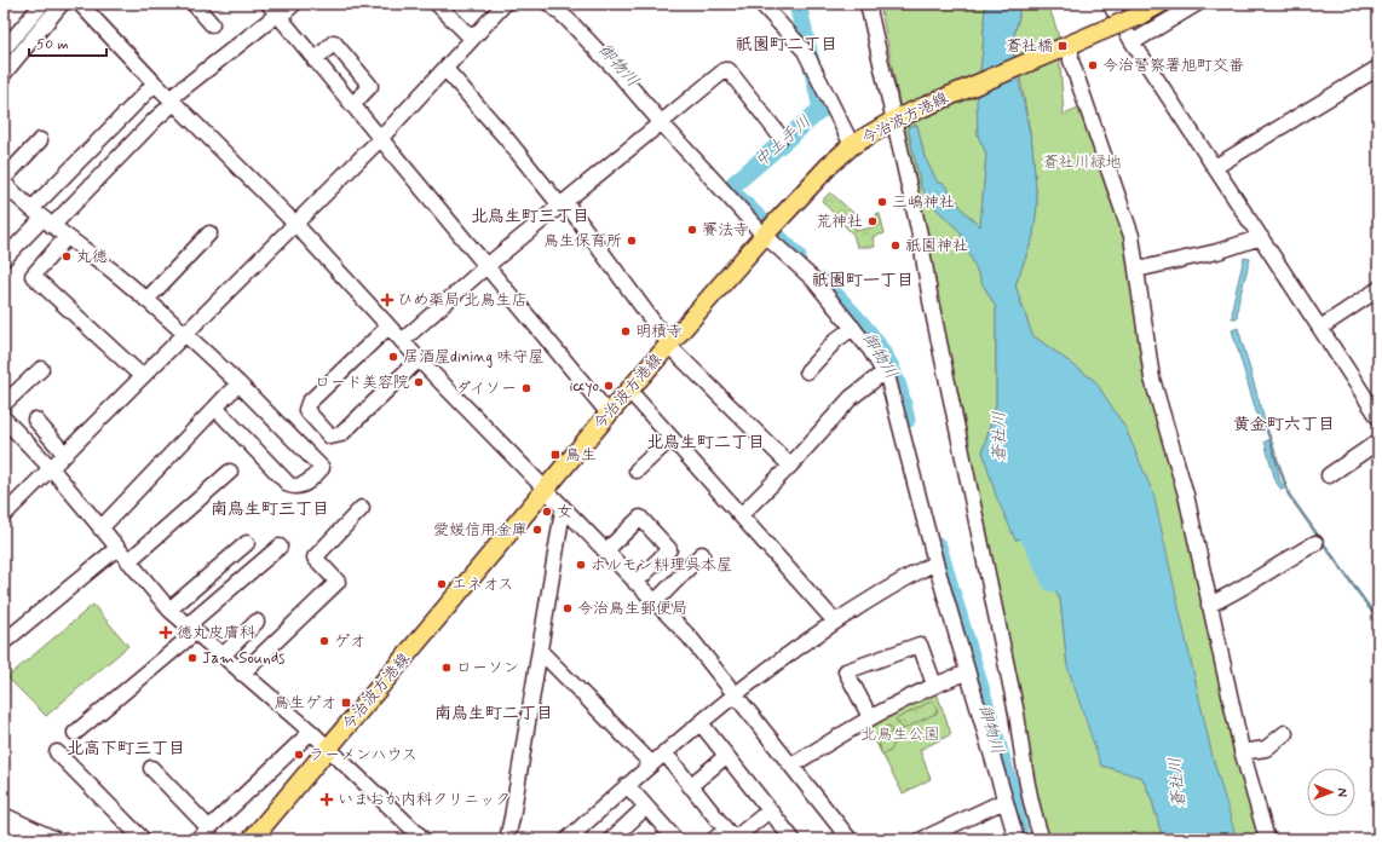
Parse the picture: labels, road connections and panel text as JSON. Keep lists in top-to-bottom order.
{
  "streets": {
    "main road": ["今治波方港線"]
  },
  "districts": [
    "祇園町二丁目",
    "北鳥生町三丁目",
    "祇園町一丁目",
    "黄金町六丁目",
    "北鳥生町二丁目",
    "南鳥生町三丁目",
    "南鳥生町二丁目",
    "北高下町三丁目"
  ],
  "water": ["御物川", "中土手川", "蒼社川"],
  "parks": ["蒼社川緑地", "北鳥生公園"],
  "places": {
    "transit": ["蒼社橋", "鳥生", "鳥生ゲオ"],
    "other": [
      "今治警察署旭町交番",
      "三嶋神社",
      "荒神社",
      "賽法寺",
      "鳥生保育所",
      "祇園神社",
      "丸徳",
      "明積寺",
      "居酒屋dining 味守屋",
      "ロード美容院",
      "iccyo",
      "ダイソー",
      "女",
      "愛媛信用金庫",
      "ホルモン料理呉本屋",
      "エネオス",
      "今治鳥生郵便局",
      "ゲオ",
      "Jam Sounds",
      "ローソン",
      "ラーメンハウス"
    ],
    "health": ["ひめ薬局 北鳥生店", "徳丸皮膚科", "いまおか内科クリニック"]
  },
  "scale_bar": "50 m",
  "north": "right"
}
